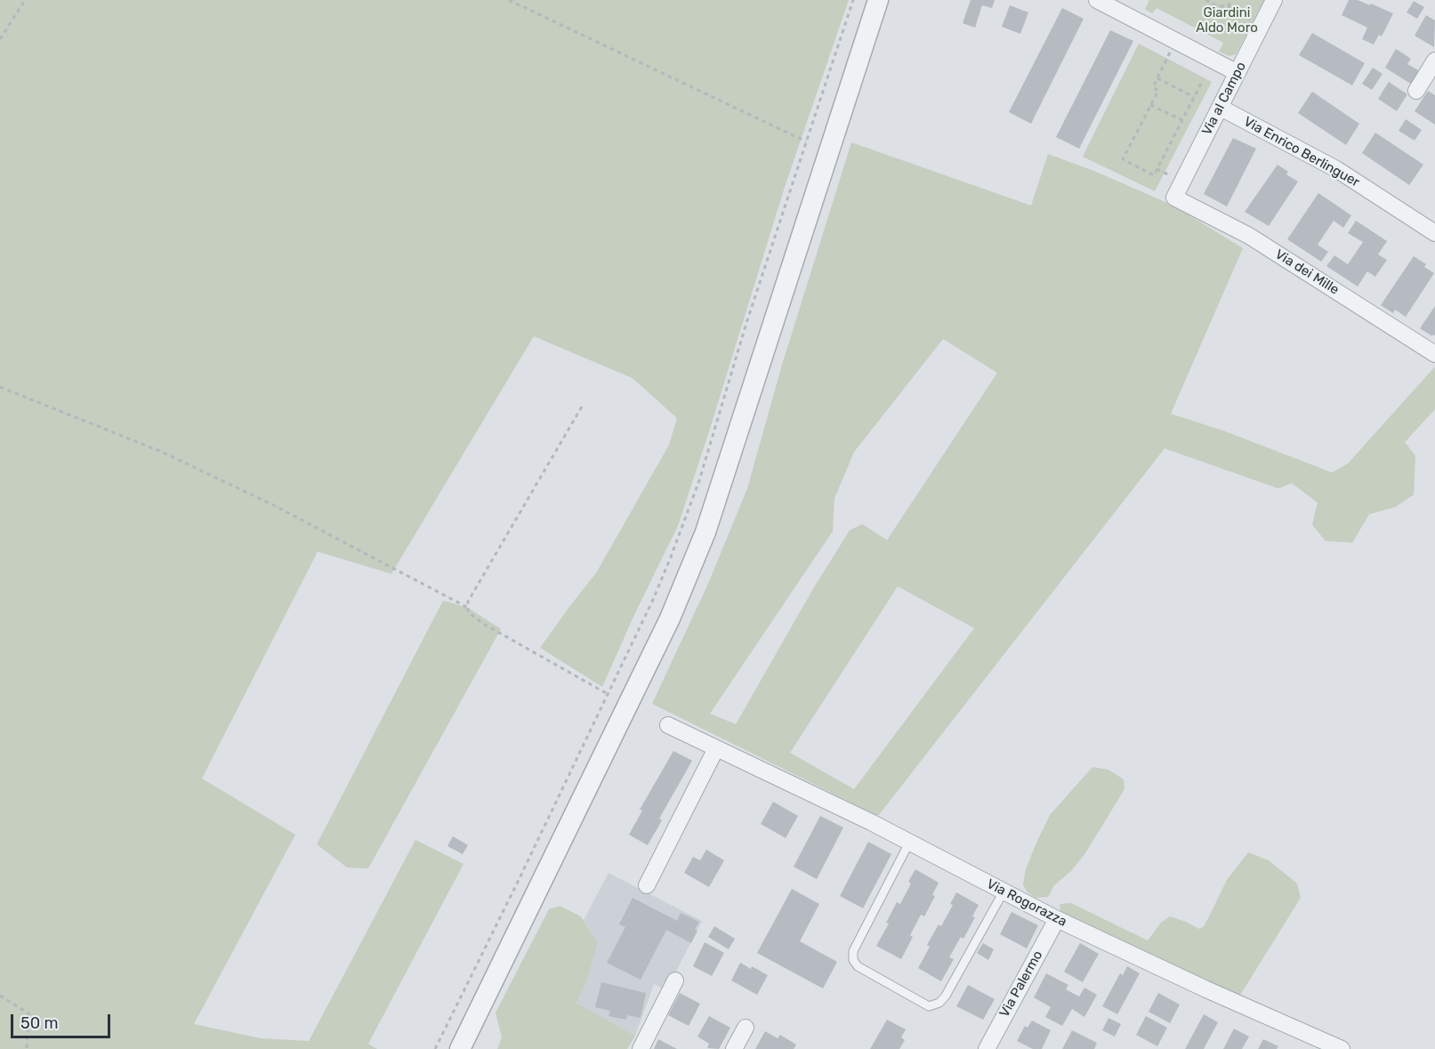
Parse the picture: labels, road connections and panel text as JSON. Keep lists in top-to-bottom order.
{
  "streets": {
    "street": [
      "Via al Campo",
      "Via Enrico Berlinguer",
      "Via dei Mille",
      "Via Rogorazza",
      "Via Palermo"
    ]
  },
  "crossings": [
    ["Via al Campo", "Via Enrico Berlinguer"],
    ["Via al Campo", "Via dei Mille"],
    ["Via Rogorazza", "Via Palermo"]
  ],
  "parks": ["Giardini Aldo Moro"],
  "scale_bar": "50 m"
}
